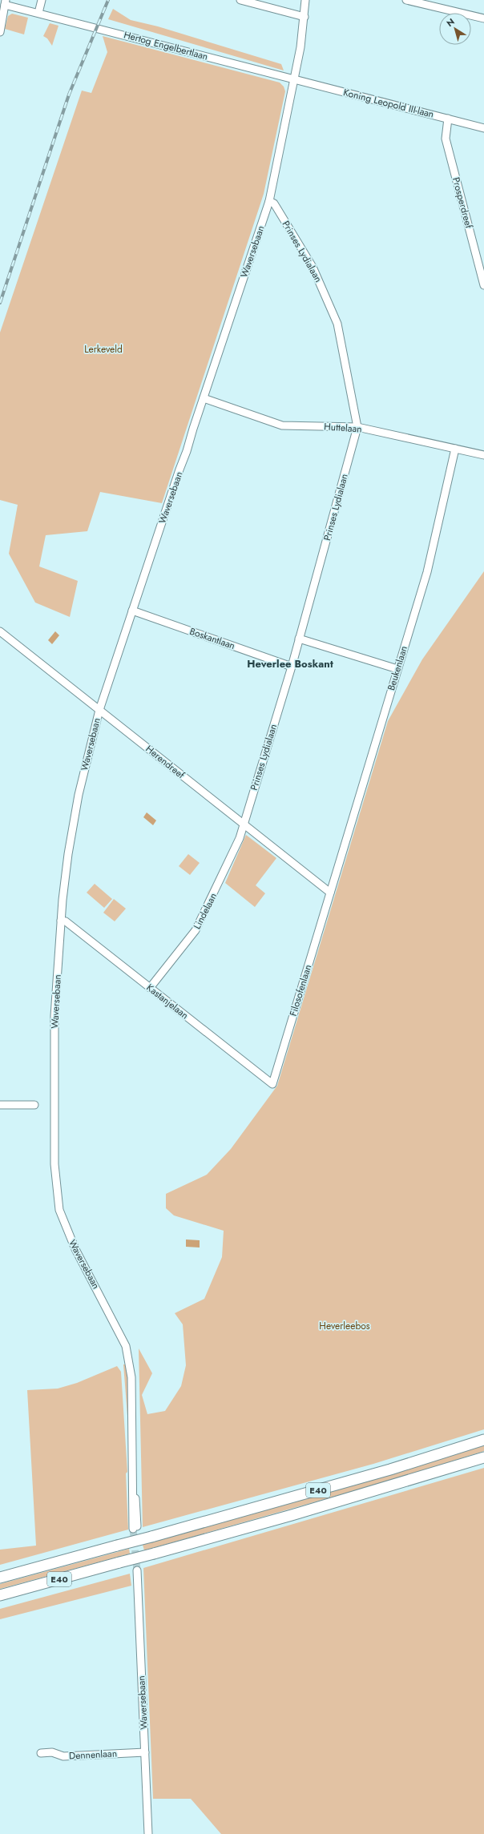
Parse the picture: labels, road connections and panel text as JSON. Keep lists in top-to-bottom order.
{
  "streets": {
    "highway": ["E40"],
    "street": [
      "Hertog Engelbertlaan",
      "Koning Leopold III-laan",
      "Prosperdreef",
      "Waversebaan",
      "Prinses Lydialaan",
      "Huttelaan",
      "Boskantlaan",
      "Beukenlaan",
      "Herendreef",
      "Lindelaan",
      "Filosofenlaan",
      "Kastanjelaan",
      "Dennenlaan"
    ]
  },
  "crossings": [
    ["Hertog Engelbertlaan", "Koning Leopold III-laan"],
    ["Hertog Engelbertlaan", "Waversebaan"],
    ["Koning Leopold III-laan", "Prosperdreef"],
    ["Koning Leopold III-laan", "Waversebaan"],
    ["Waversebaan", "Prinses Lydialaan"],
    ["Waversebaan", "Huttelaan"],
    ["Waversebaan", "Boskantlaan"],
    ["Waversebaan", "Herendreef"],
    ["Waversebaan", "Kastanjelaan"],
    ["Waversebaan", "Dennenlaan"],
    ["Prinses Lydialaan", "Huttelaan"],
    ["Prinses Lydialaan", "Boskantlaan"],
    ["Prinses Lydialaan", "Herendreef"],
    ["Prinses Lydialaan", "Lindelaan"],
    ["Huttelaan", "Beukenlaan"],
    ["Beukenlaan", "Herendreef"],
    ["Beukenlaan", "Filosofenlaan"],
    ["Herendreef", "Lindelaan"],
    ["Herendreef", "Filosofenlaan"],
    ["Lindelaan", "Kastanjelaan"],
    ["Filosofenlaan", "Kastanjelaan"]
  ],
  "districts": ["Heverlee Boskant"],
  "parks": ["Lerkeveld", "Heverleebos"],
  "north": "top left"
}
